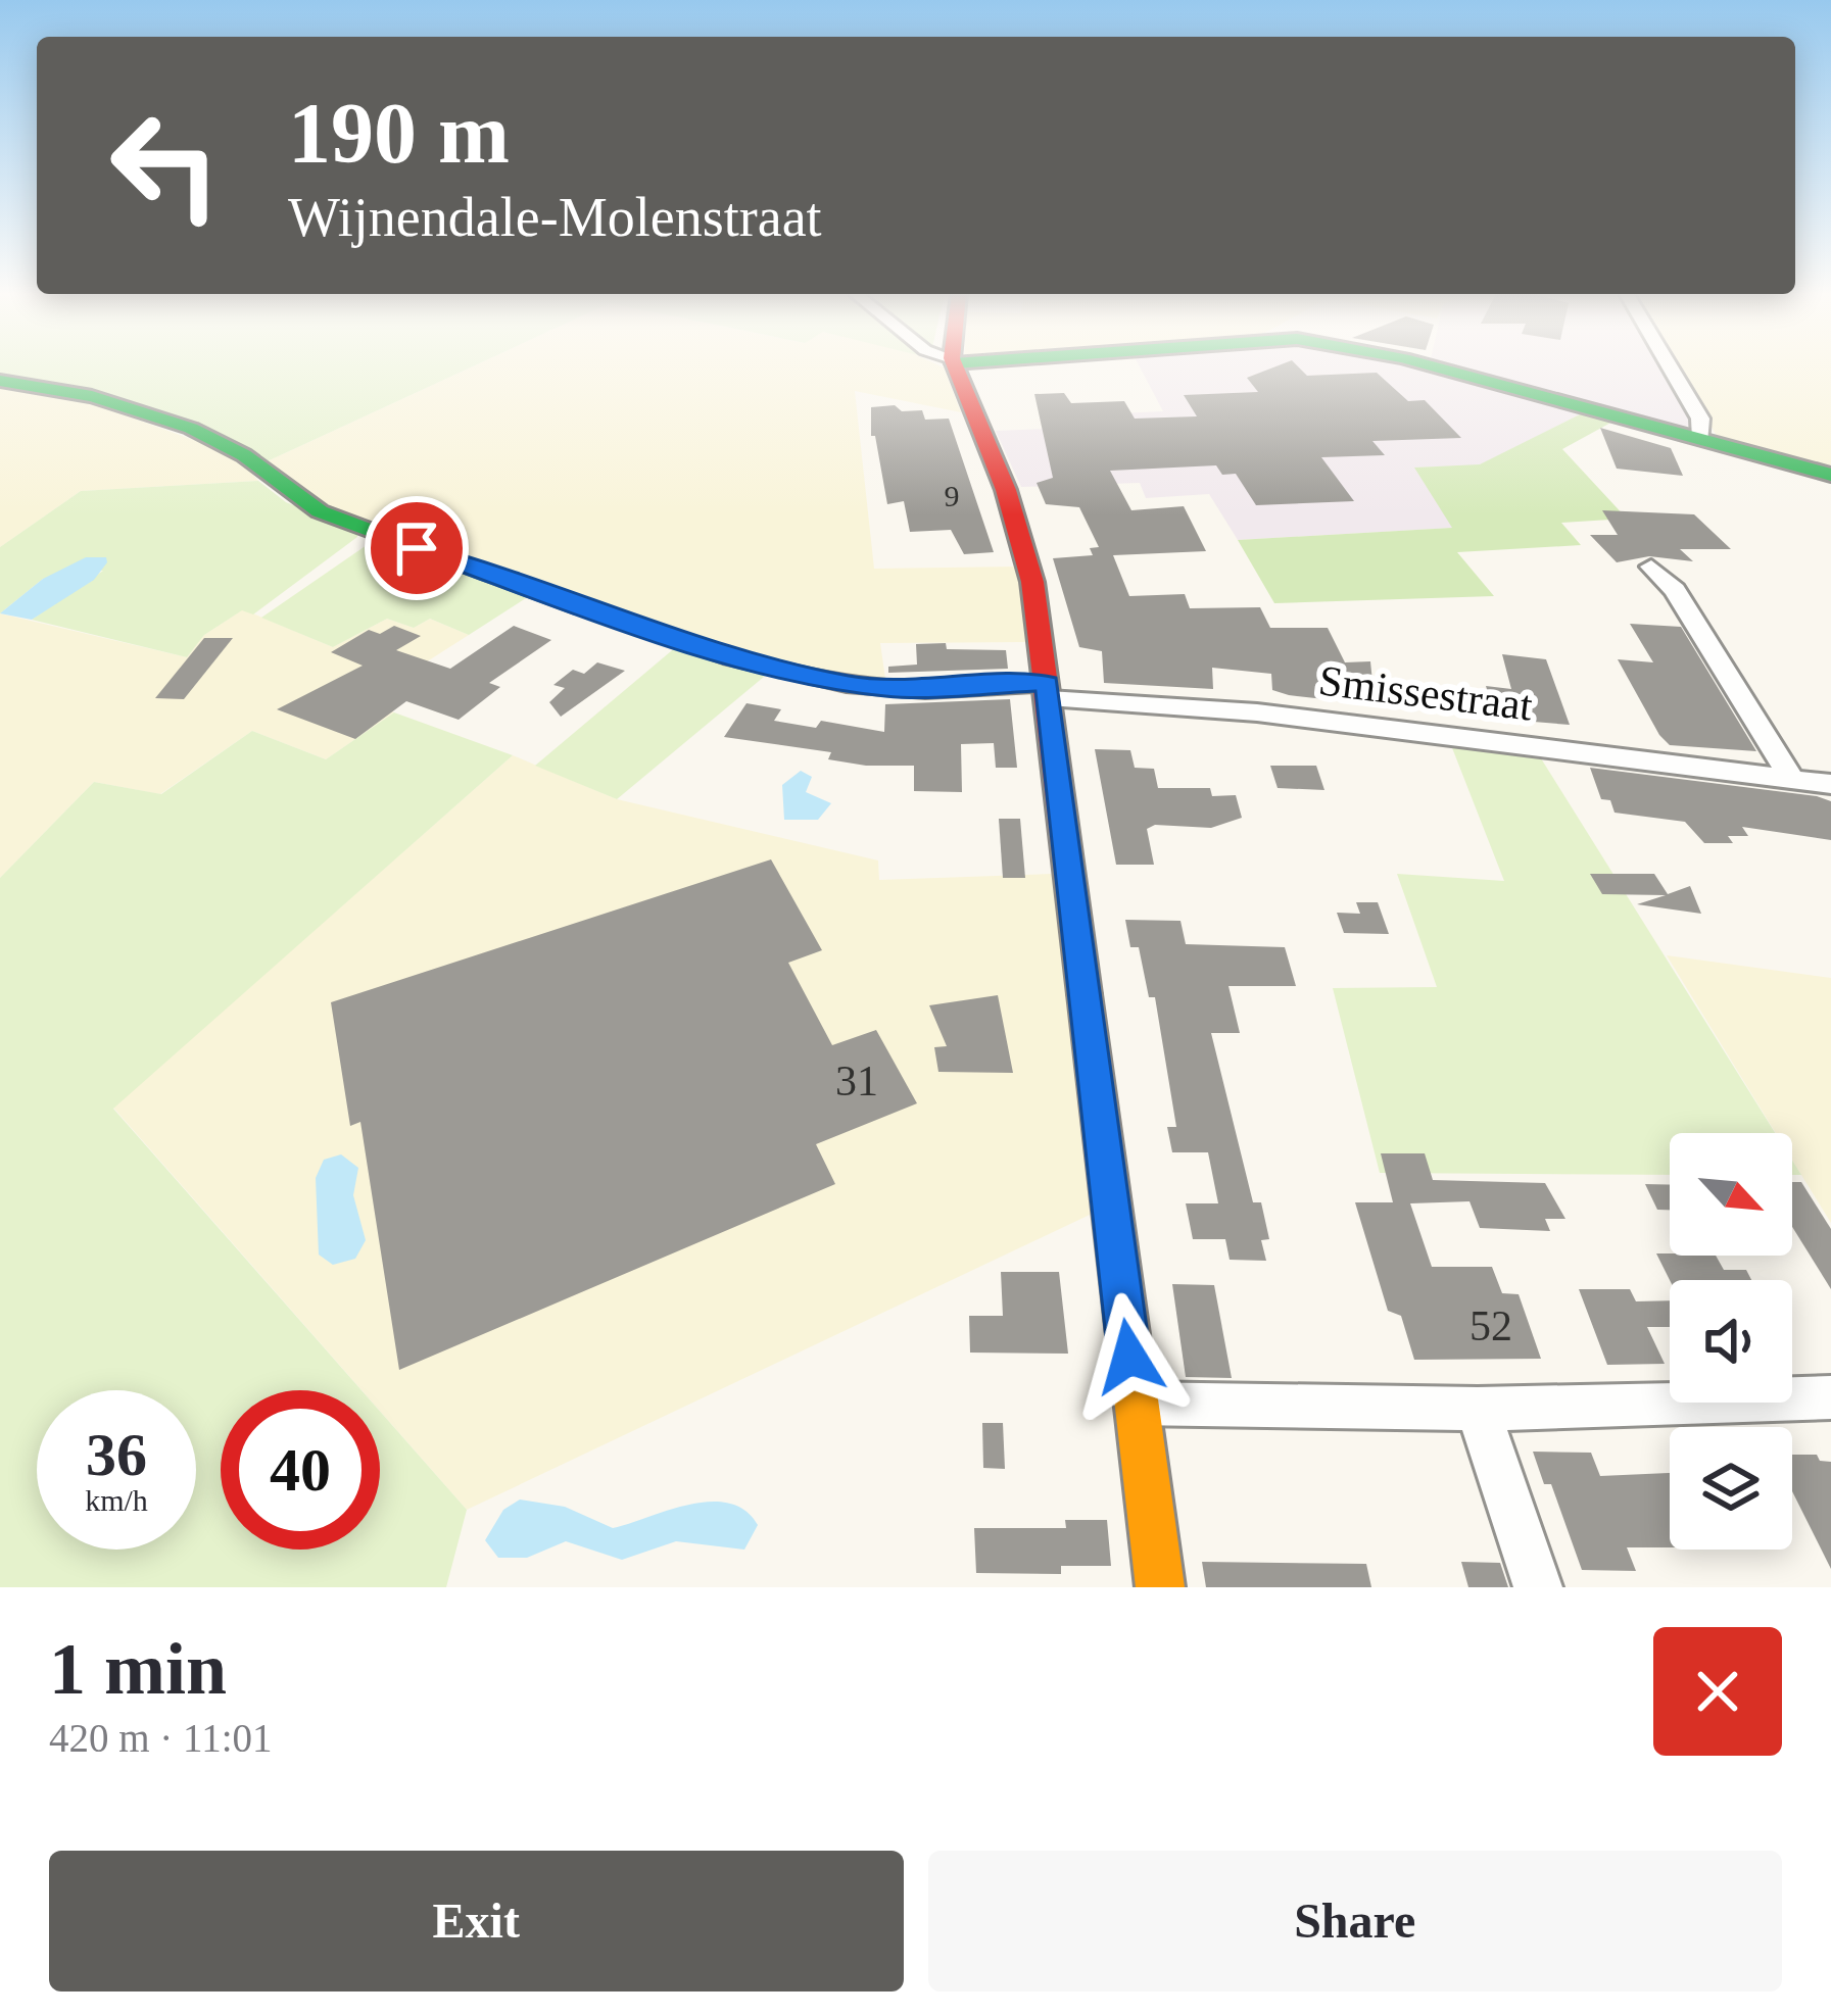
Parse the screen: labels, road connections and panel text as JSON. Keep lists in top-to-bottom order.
{
  "streets": {
    "street": ["Smissestraat"]
  },
  "house_numbers": ["9", "31", "52"],
  "north": "bottom right",
  "page": {
    "turn": ["190 m", "Wijnendale-Molenstraat"],
    "speed": "36 km/h",
    "limit": "40",
    "heading": ["1 min", "420 m · 11:01"],
    "buttons": ["Exit", "Share"]
  }
}
